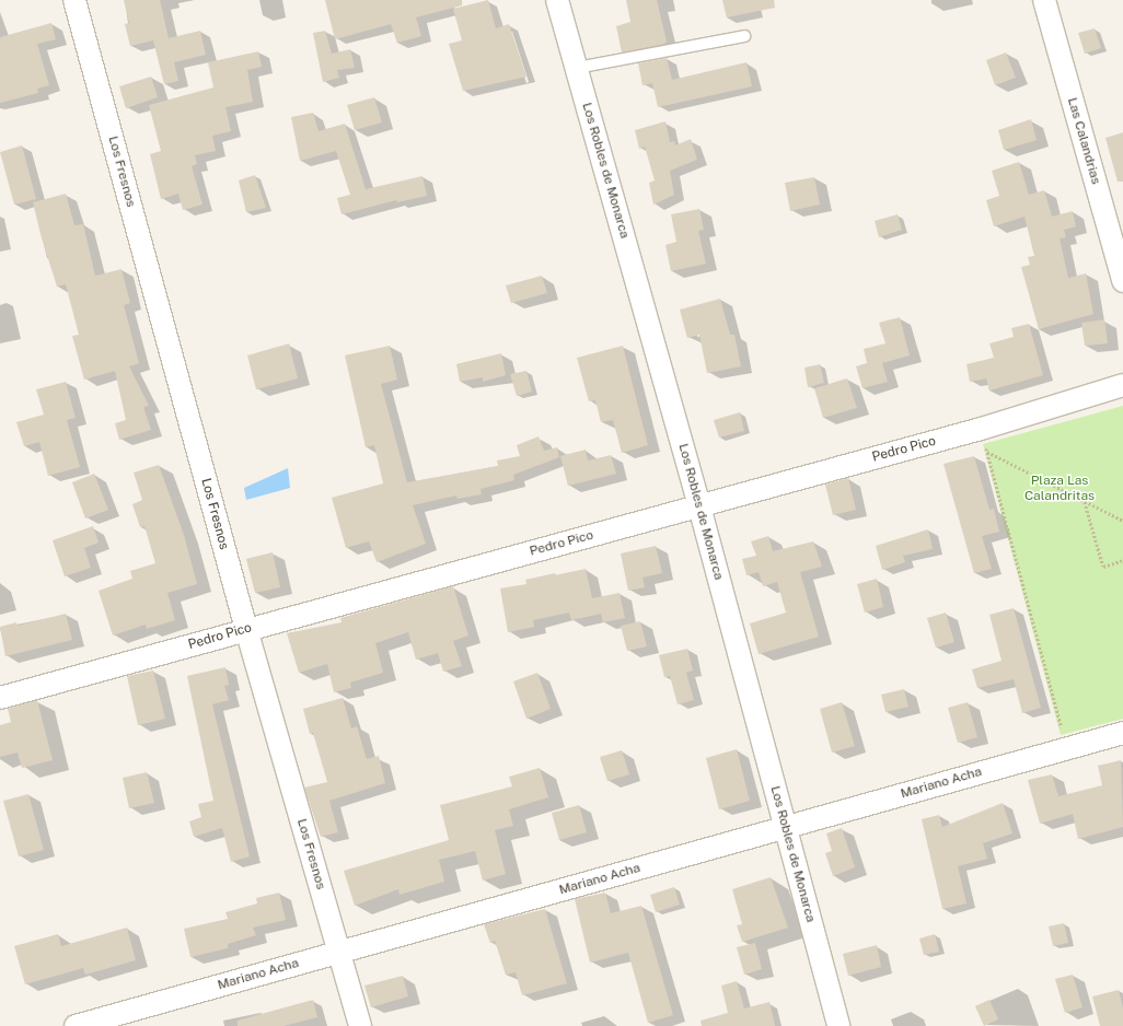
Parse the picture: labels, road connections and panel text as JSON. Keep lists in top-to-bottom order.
{
  "streets": {
    "street": [
      "Las Calandrias",
      "Los Robles de Monarca",
      "Los Fresnos",
      "Pedro Pico",
      "Mariano Acha"
    ]
  },
  "crossings": [
    ["Los Robles de Monarca", "Pedro Pico"],
    ["Los Robles de Monarca", "Mariano Acha"],
    ["Los Fresnos", "Pedro Pico"],
    ["Los Fresnos", "Mariano Acha"]
  ],
  "parks": ["Plaza Las Calandritas"]
}
